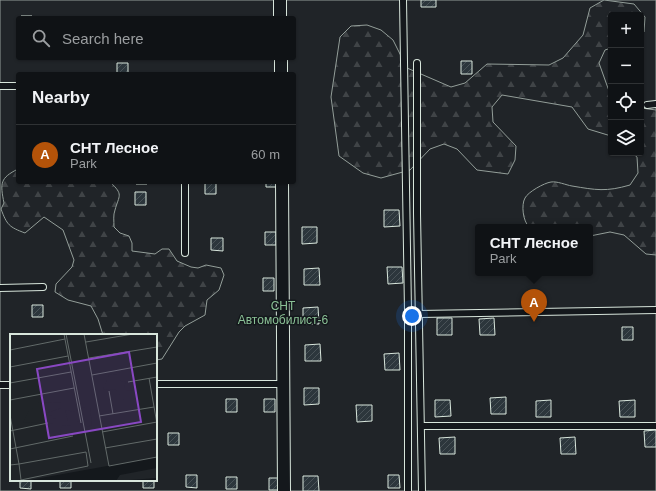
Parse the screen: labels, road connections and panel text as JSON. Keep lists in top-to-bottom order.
{
  "parks": ["СНТ Автомобилист-6"],
  "page": {
    "map_buttons": ["+", "−"],
    "search": "Search here",
    "heading": "Nearby",
    "list": [
      {
        "mark": "A",
        "name": "СНТ Лесное",
        "note": "Park",
        "value": "60 m"
      }
    ],
    "popup": ["СНТ Лесное", "Park"],
    "pins": "A"
  }
}
